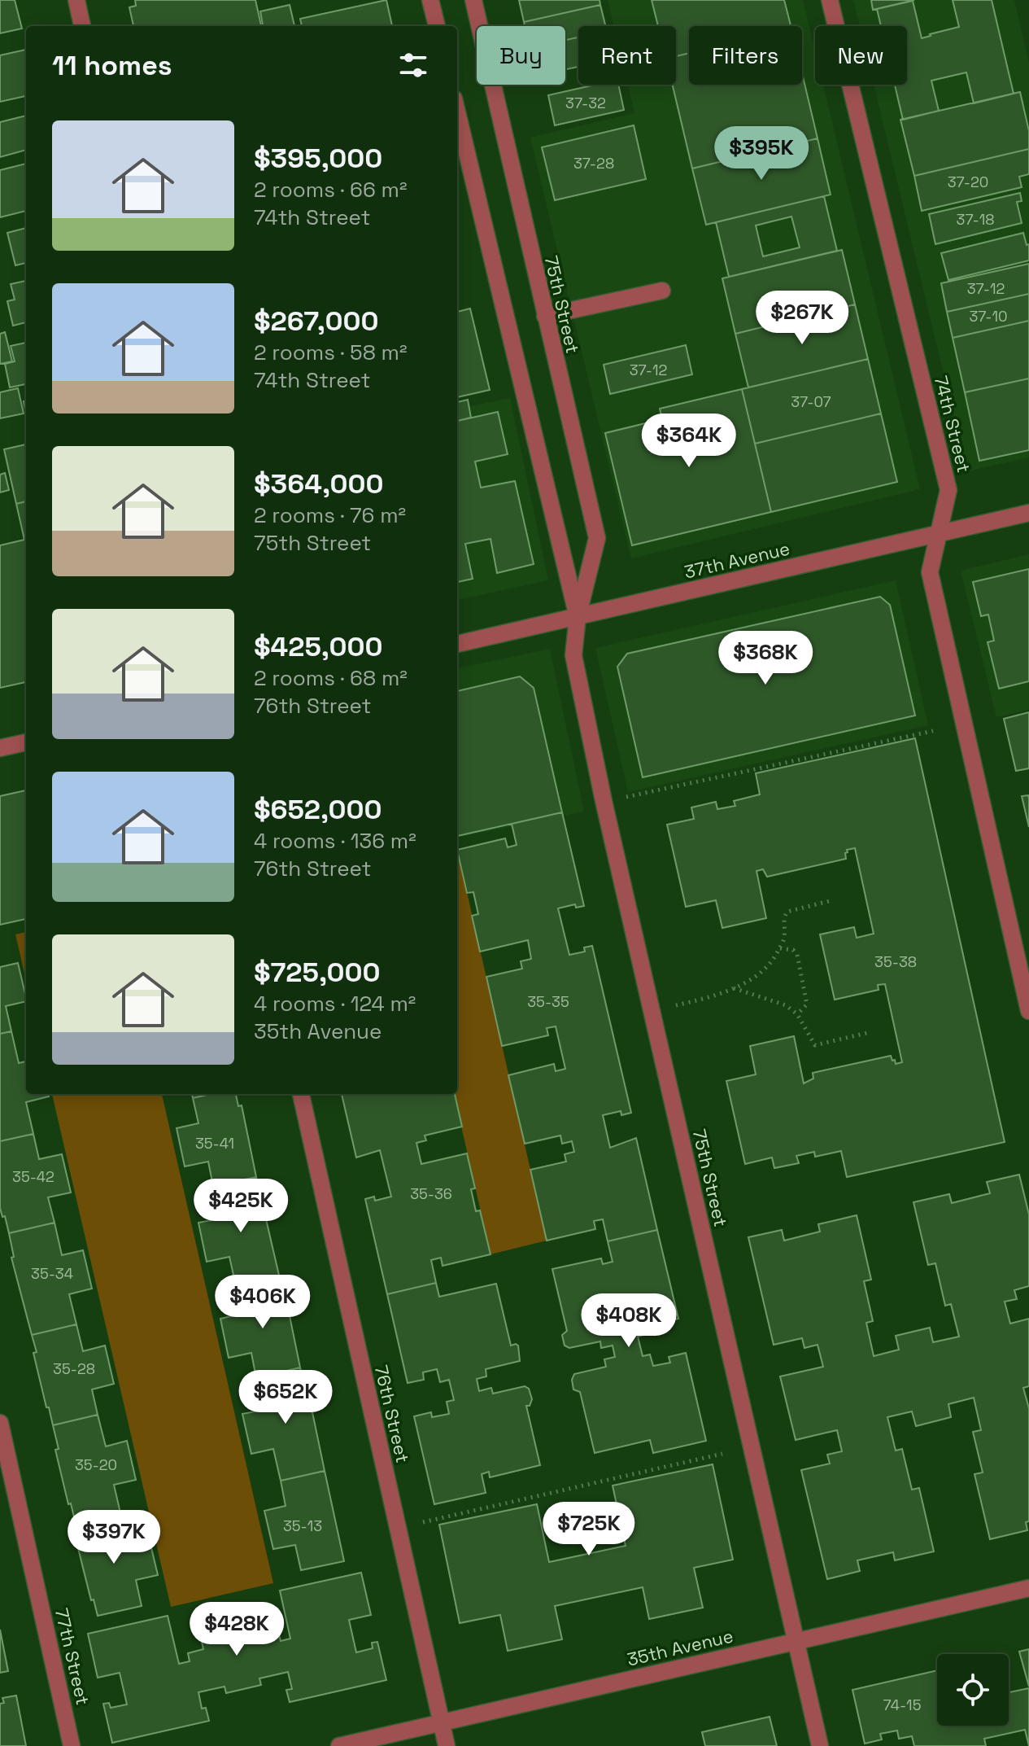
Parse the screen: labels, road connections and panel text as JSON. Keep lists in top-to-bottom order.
{
  "streets": {
    "street": [
      "75th Street",
      "74th Street",
      "37th Avenue",
      "76th Street",
      "35th Avenue",
      "77th Street"
    ]
  },
  "crossings": [
    ["75th Street", "37th Avenue"],
    ["75th Street", "35th Avenue"],
    ["74th Street", "37th Avenue"],
    ["76th Street", "35th Avenue"]
  ],
  "house_numbers": [
    "37-32",
    "37-28",
    "37-20",
    "37-18",
    "37-12",
    "37-10",
    "37-12",
    "37-07",
    "35-38",
    "35-35",
    "35-41",
    "35-42",
    "35-36",
    "35-34",
    "35-28",
    "35-20",
    "35-13",
    "74-15"
  ],
  "page": {
    "chip": [
      "Buy",
      "Rent",
      "Filters",
      "New"
    ],
    "heading": "11 homes",
    "list": [
      {
        "name": "$395,000",
        "note": "2 rooms · 66 m² · 74th Street"
      },
      {
        "name": "$267,000",
        "note": "2 rooms · 58 m² · 74th Street"
      },
      {
        "name": "$364,000",
        "note": "2 rooms · 76 m² · 75th Street"
      },
      {
        "name": "$425,000",
        "note": "2 rooms · 68 m² · 76th Street"
      },
      {
        "name": "$652,000",
        "note": "4 rooms · 136 m² · 76th Street"
      },
      {
        "name": "$725,000",
        "note": "4 rooms · 124 m² · 35th Avenue"
      }
    ],
    "price": [
      "$395K",
      "$267K",
      "$364K",
      "$368K",
      "$425K",
      "$406K",
      "$408K",
      "$652K",
      "$725K",
      "$397K",
      "$428K"
    ]
  }
}
